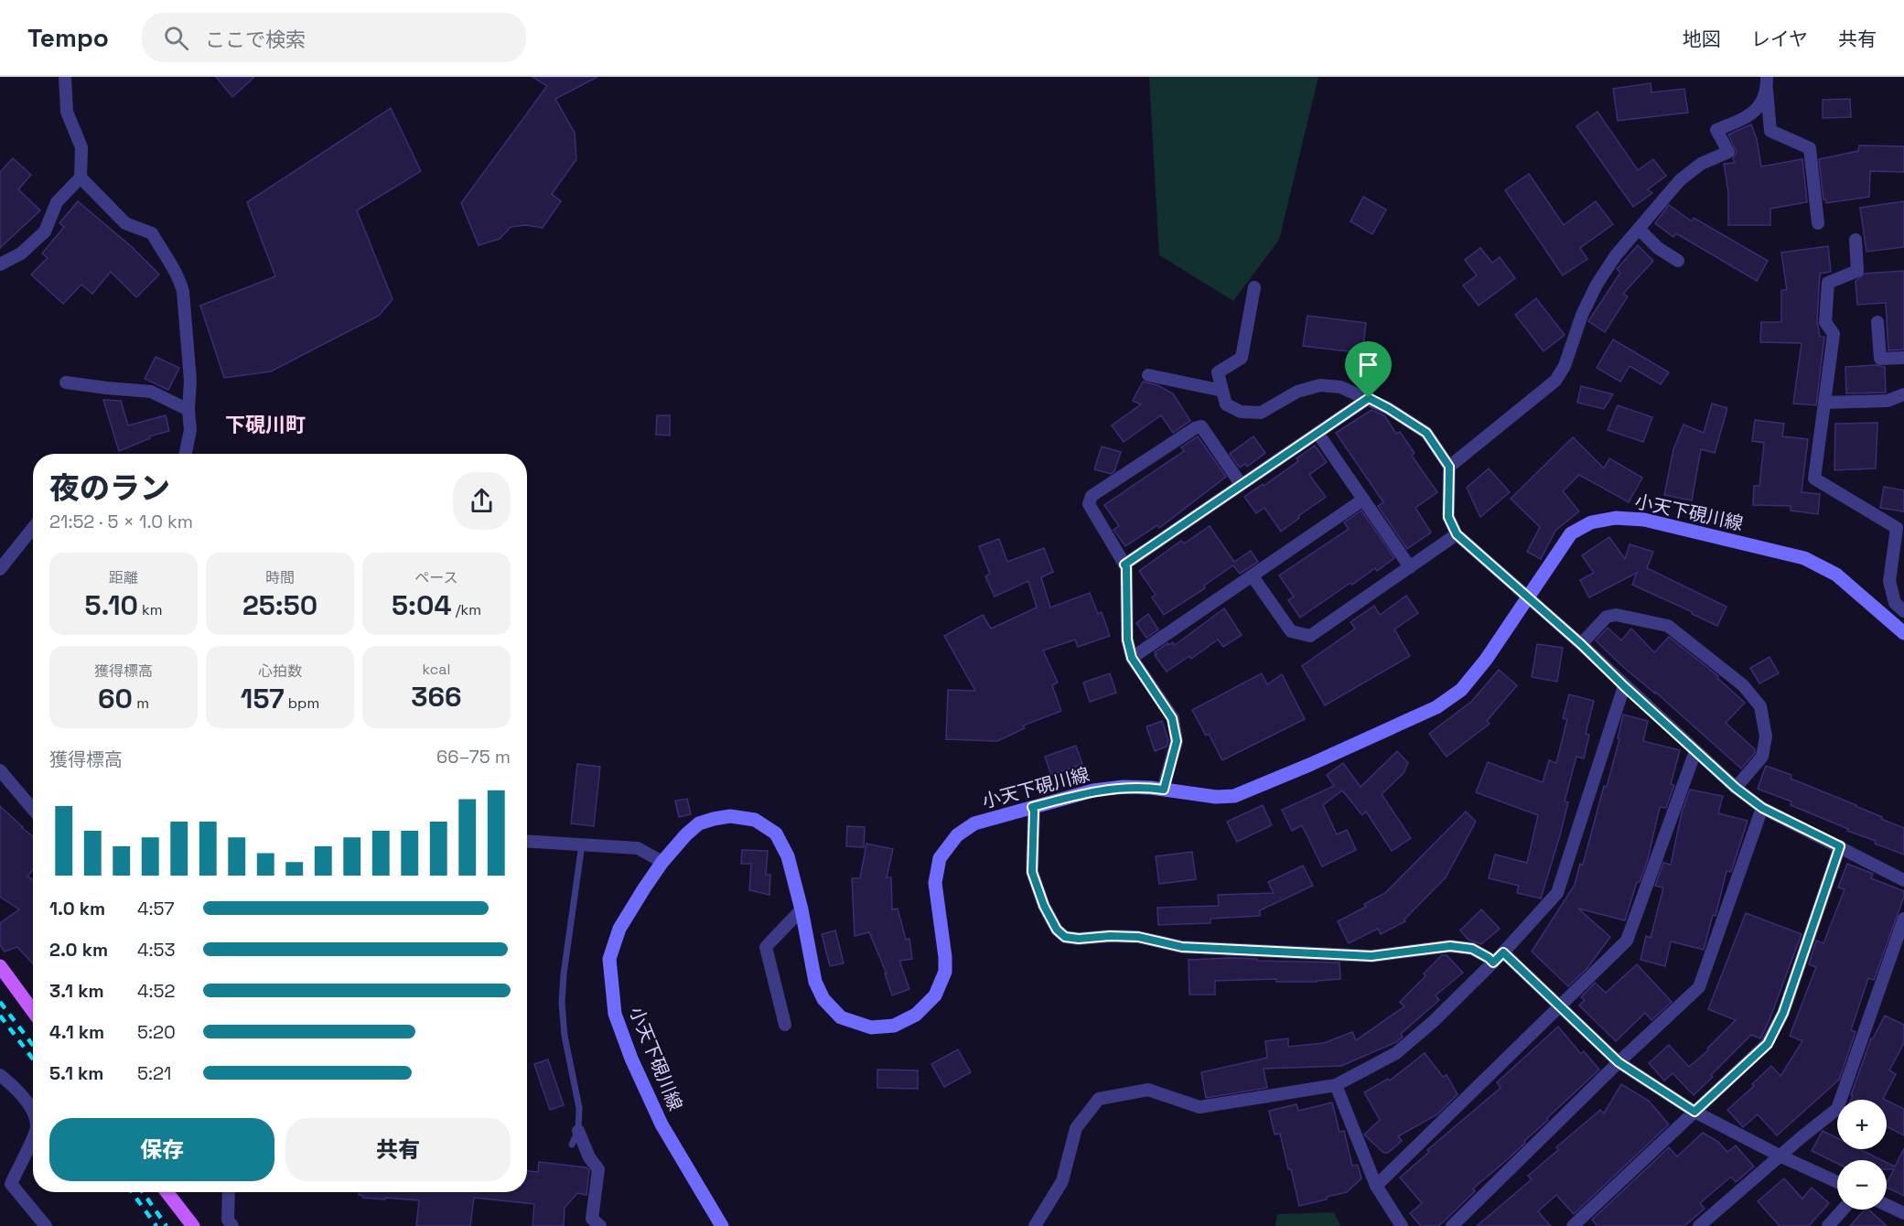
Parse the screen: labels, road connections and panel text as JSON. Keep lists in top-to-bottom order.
{
  "streets": {
    "main road": ["小天下硯川線"]
  },
  "districts": ["下硯川町"],
  "page": {
    "header": "Tempo",
    "search": "ここで検索",
    "nav": ["地図", "レイヤ", "共有"],
    "heading": ["夜のラン", "21:52 · 5 × 1.0 km"],
    "stats": [
      ["距離", "5.10 km"],
      ["時間", "25:50"],
      ["ペース", "5:04 /km"],
      ["獲得標高", "60 m"],
      ["心拍数", "157 bpm"],
      ["kcal", "366"]
    ],
    "chart": ["獲得標高", "66–75 m"],
    "list": [
      {
        "name": "1.0 km",
        "note": "4:57"
      },
      {
        "name": "2.0 km",
        "note": "4:53"
      },
      {
        "name": "3.1 km",
        "note": "4:52"
      },
      {
        "name": "4.1 km",
        "note": "5:20"
      },
      {
        "name": "5.1 km",
        "note": "5:21"
      }
    ],
    "map_buttons": ["+", "−"],
    "buttons": ["保存", "共有"]
  }
}
